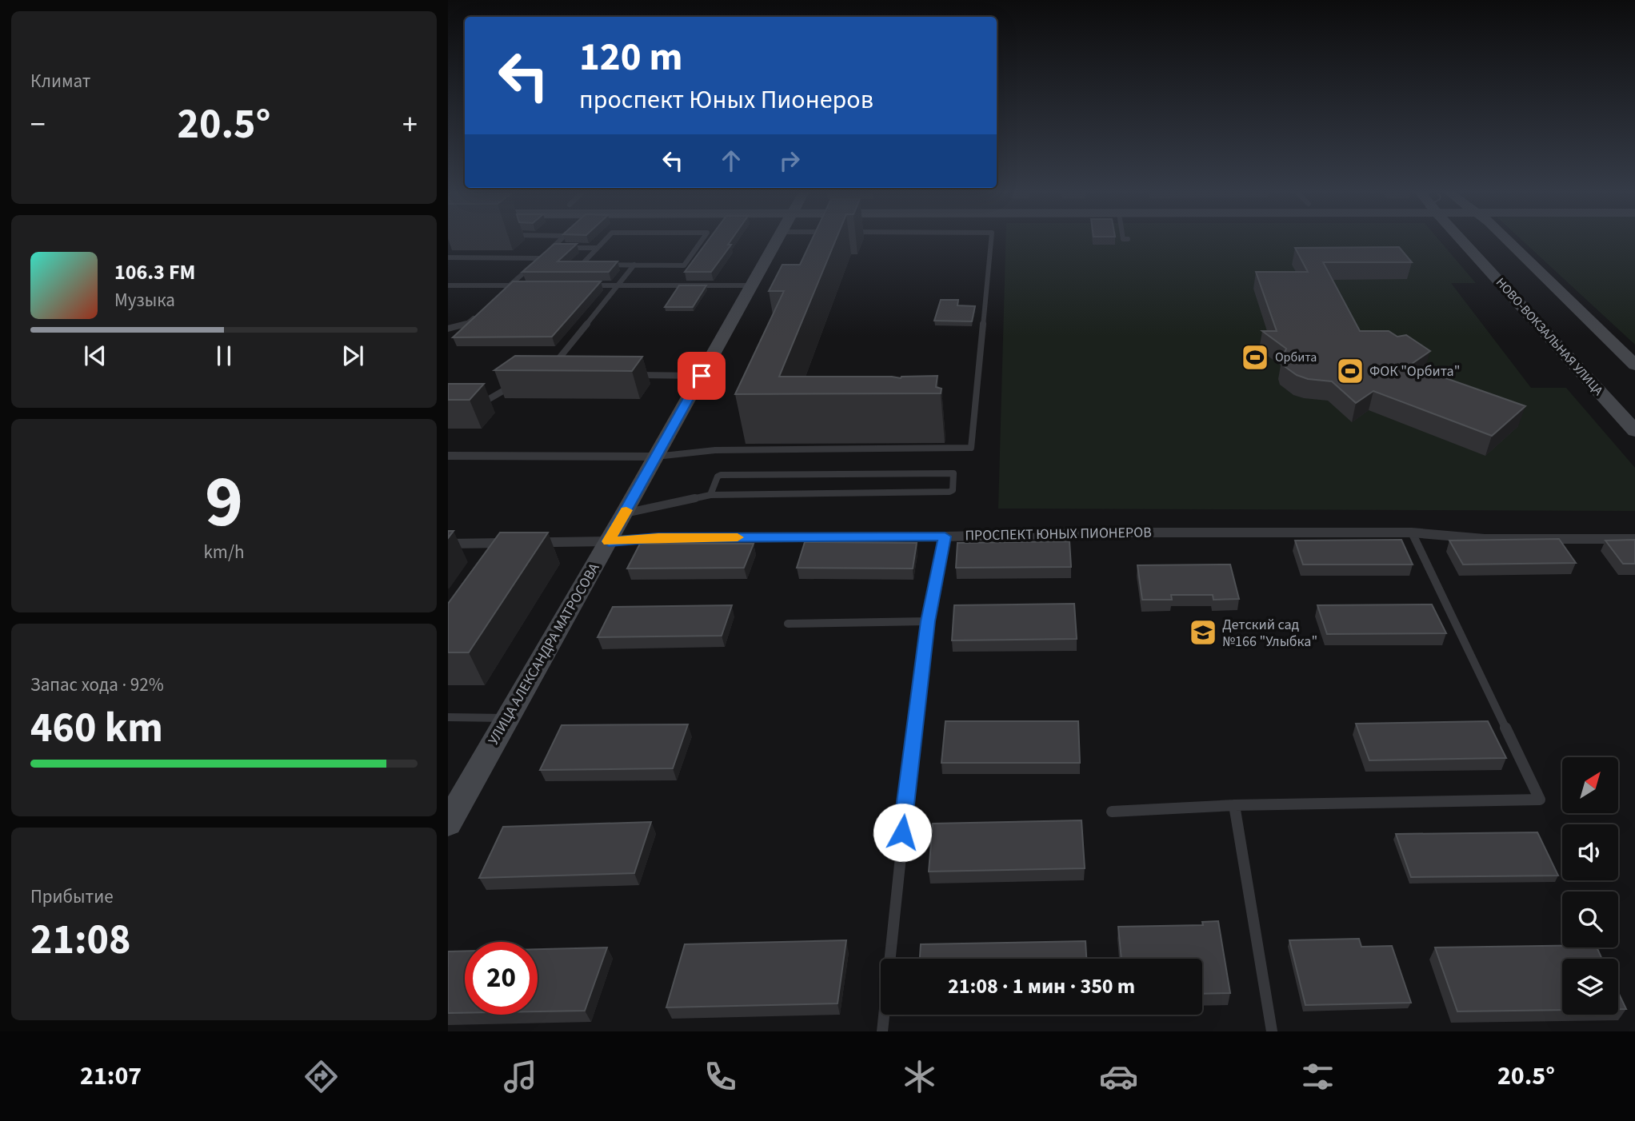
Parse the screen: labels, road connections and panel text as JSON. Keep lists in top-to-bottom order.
{
  "streets": {
    "street": ["НОВО-ВОКЗАЛЬНАЯ УЛИЦА", "ПРОСПЕКТ ЮНЫХ ПИОНЕРОВ", "УЛИЦА АЛЕКСАНДРА МАТРОСОВА"]
  },
  "crossings": [
    ["ПРОСПЕКТ ЮНЫХ ПИОНЕРОВ", "УЛИЦА АЛЕКСАНДРА МАТРОСОВА"]
  ],
  "places": {
    "sports": ["Орбита", "ФОК \"Орбита\""],
    "school or university": ["Детский сад №166 \"Улыбка\""]
  },
  "north": "top right",
  "page": {
    "tile": [
      "Климат",
      ["9", "km/h"],
      ["Запас хода · 92%", "460 km"],
      ["Прибытие", "21:08"]
    ],
    "turn": ["120 m", "проспект Юных Пионеров"],
    "heat": ["−", "20.5°", "+"],
    "song": ["106.3 FM", "Музыка"],
    "limit": "20",
    "trip": "21:08 · 1 мин · 350 m",
    "tabs": ["21:07", "20.5°"]
  }
}
